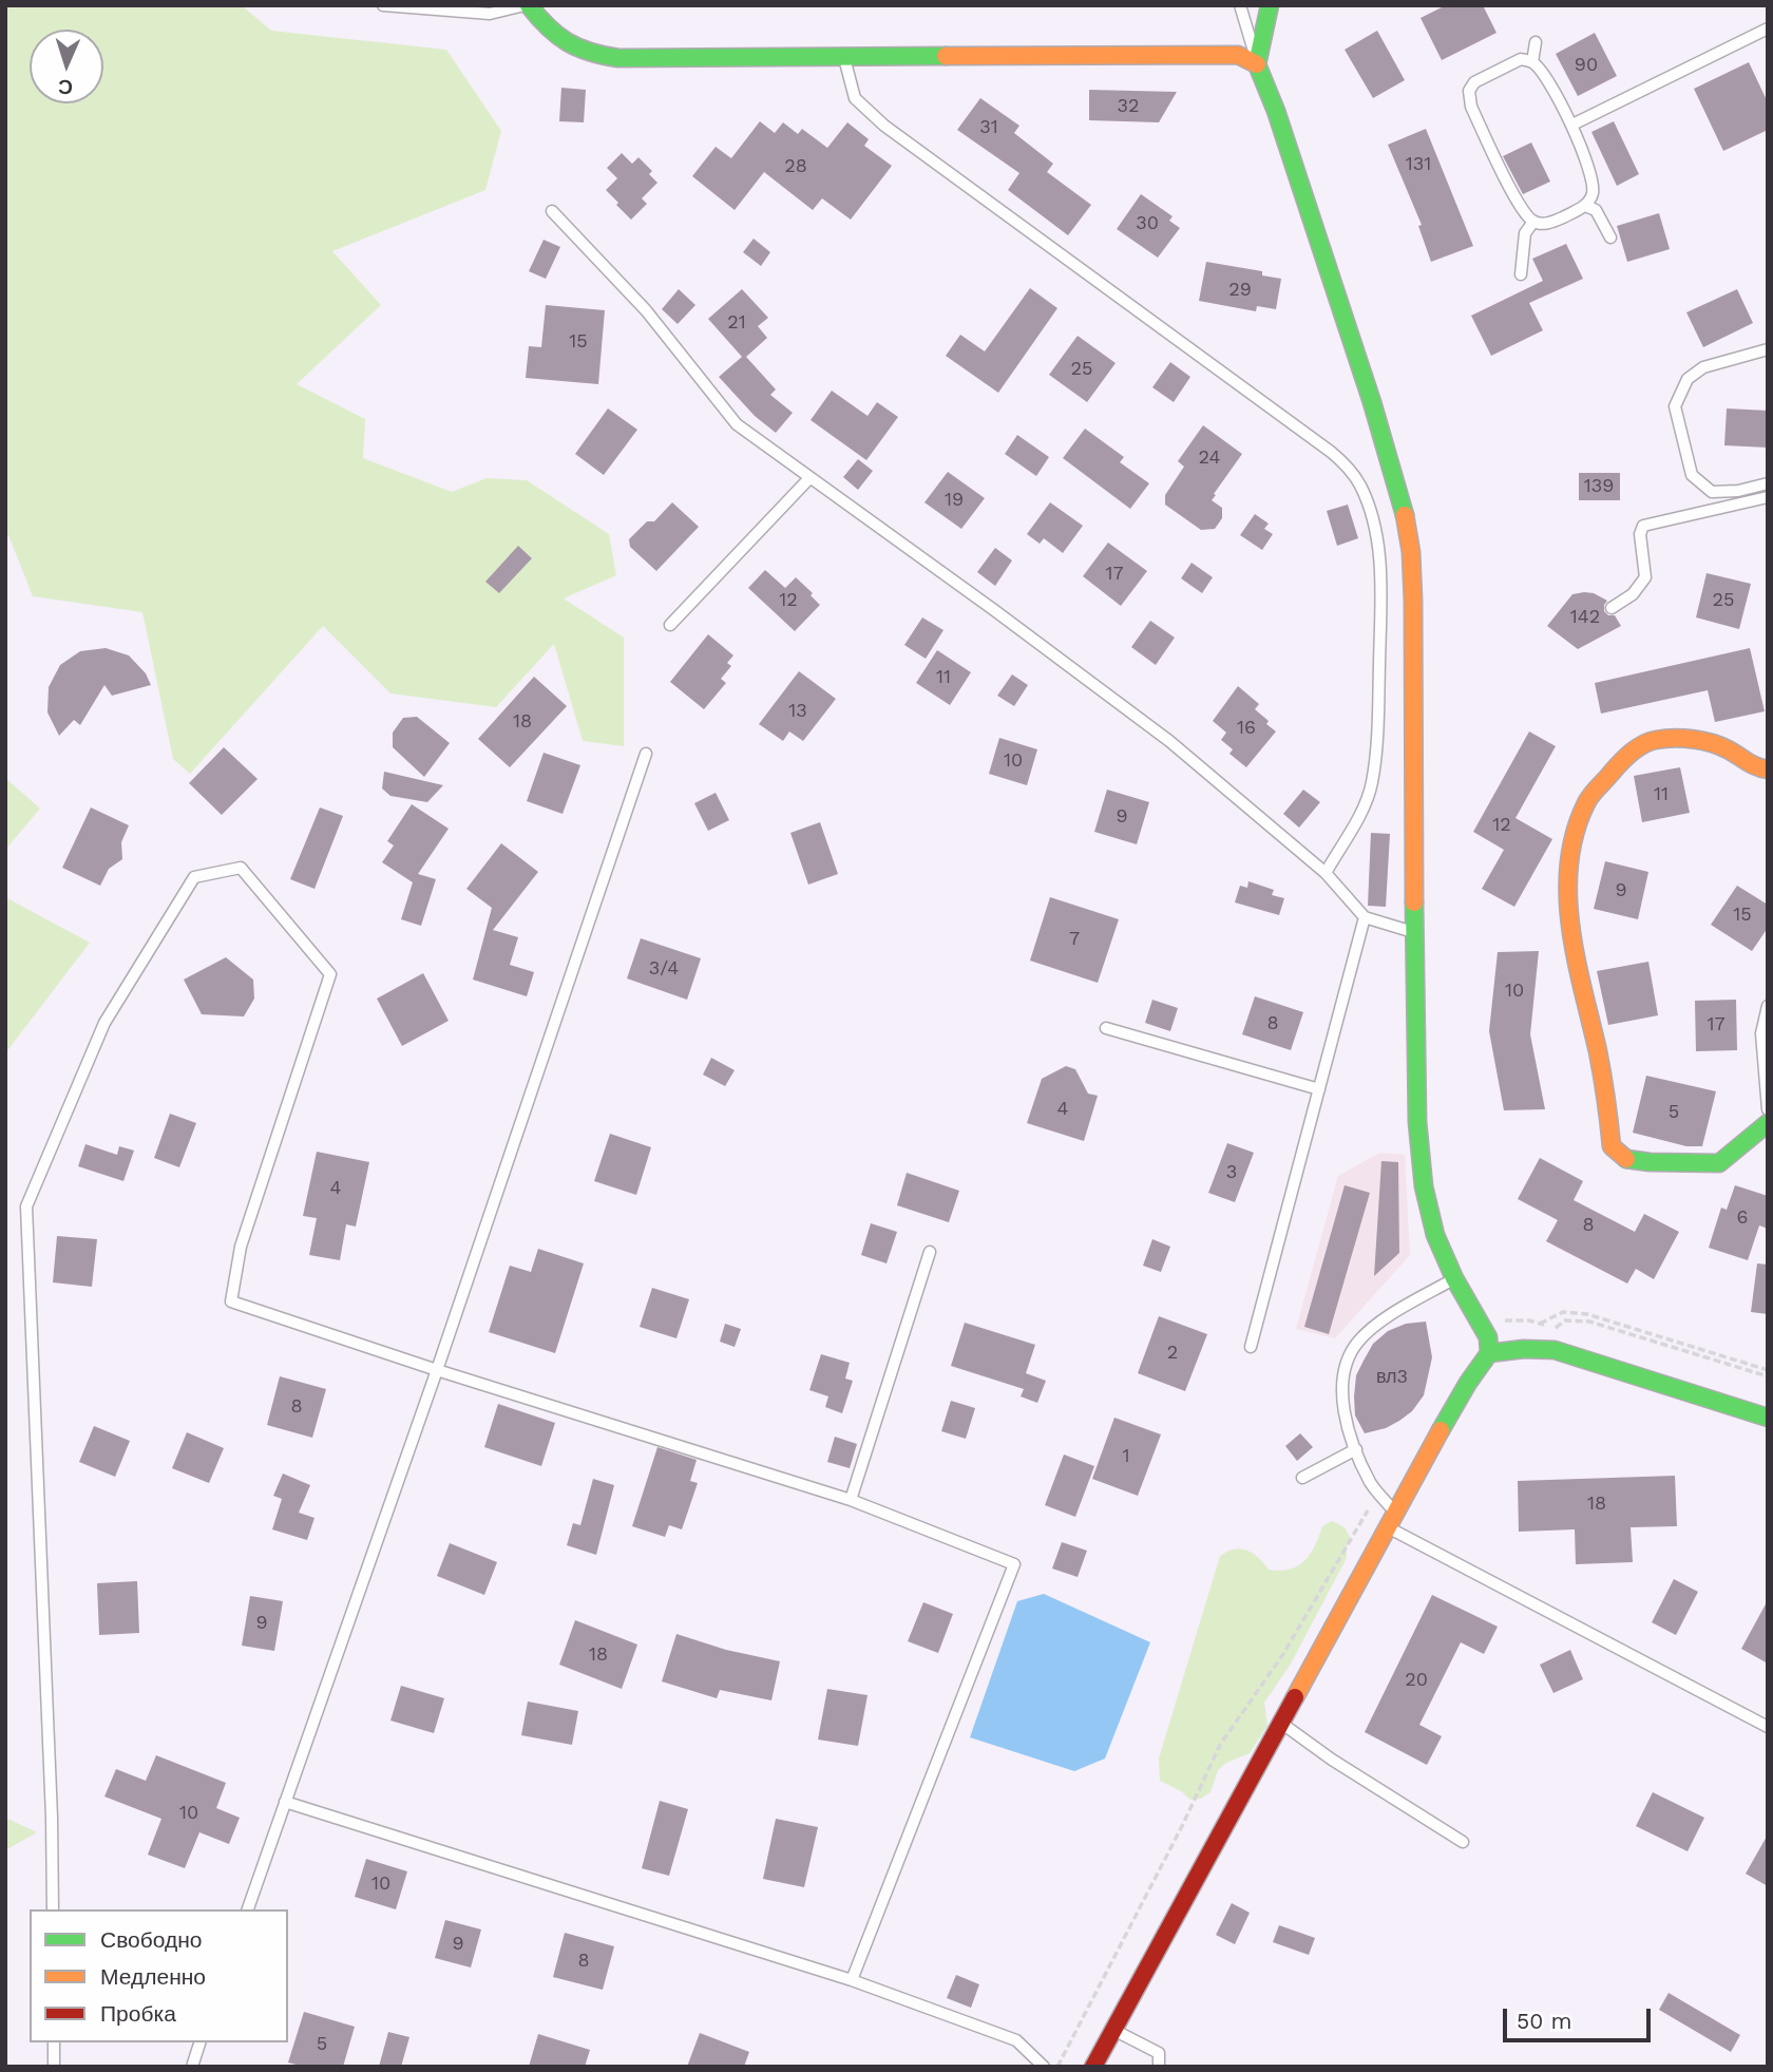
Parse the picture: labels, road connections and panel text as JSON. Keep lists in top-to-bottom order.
{
  "house_numbers": [
    "90",
    "32",
    "31",
    "131",
    "28",
    "30",
    "29",
    "21",
    "15",
    "25",
    "24",
    "139",
    "19",
    "17",
    "12",
    "25",
    "142",
    "11",
    "13",
    "18",
    "16",
    "10",
    "11",
    "9",
    "12",
    "9",
    "15",
    "7",
    "3/4",
    "10",
    "8",
    "17",
    "4",
    "5",
    "3",
    "4",
    "6",
    "8",
    "2",
    "вл3",
    "8",
    "1",
    "18",
    "9",
    "18",
    "20",
    "10",
    "10",
    "9",
    "8",
    "5"
  ],
  "legend": ["Свободно", "Медленно", "Пробка"],
  "scale_bar": "50 m",
  "north": "bottom"
}
